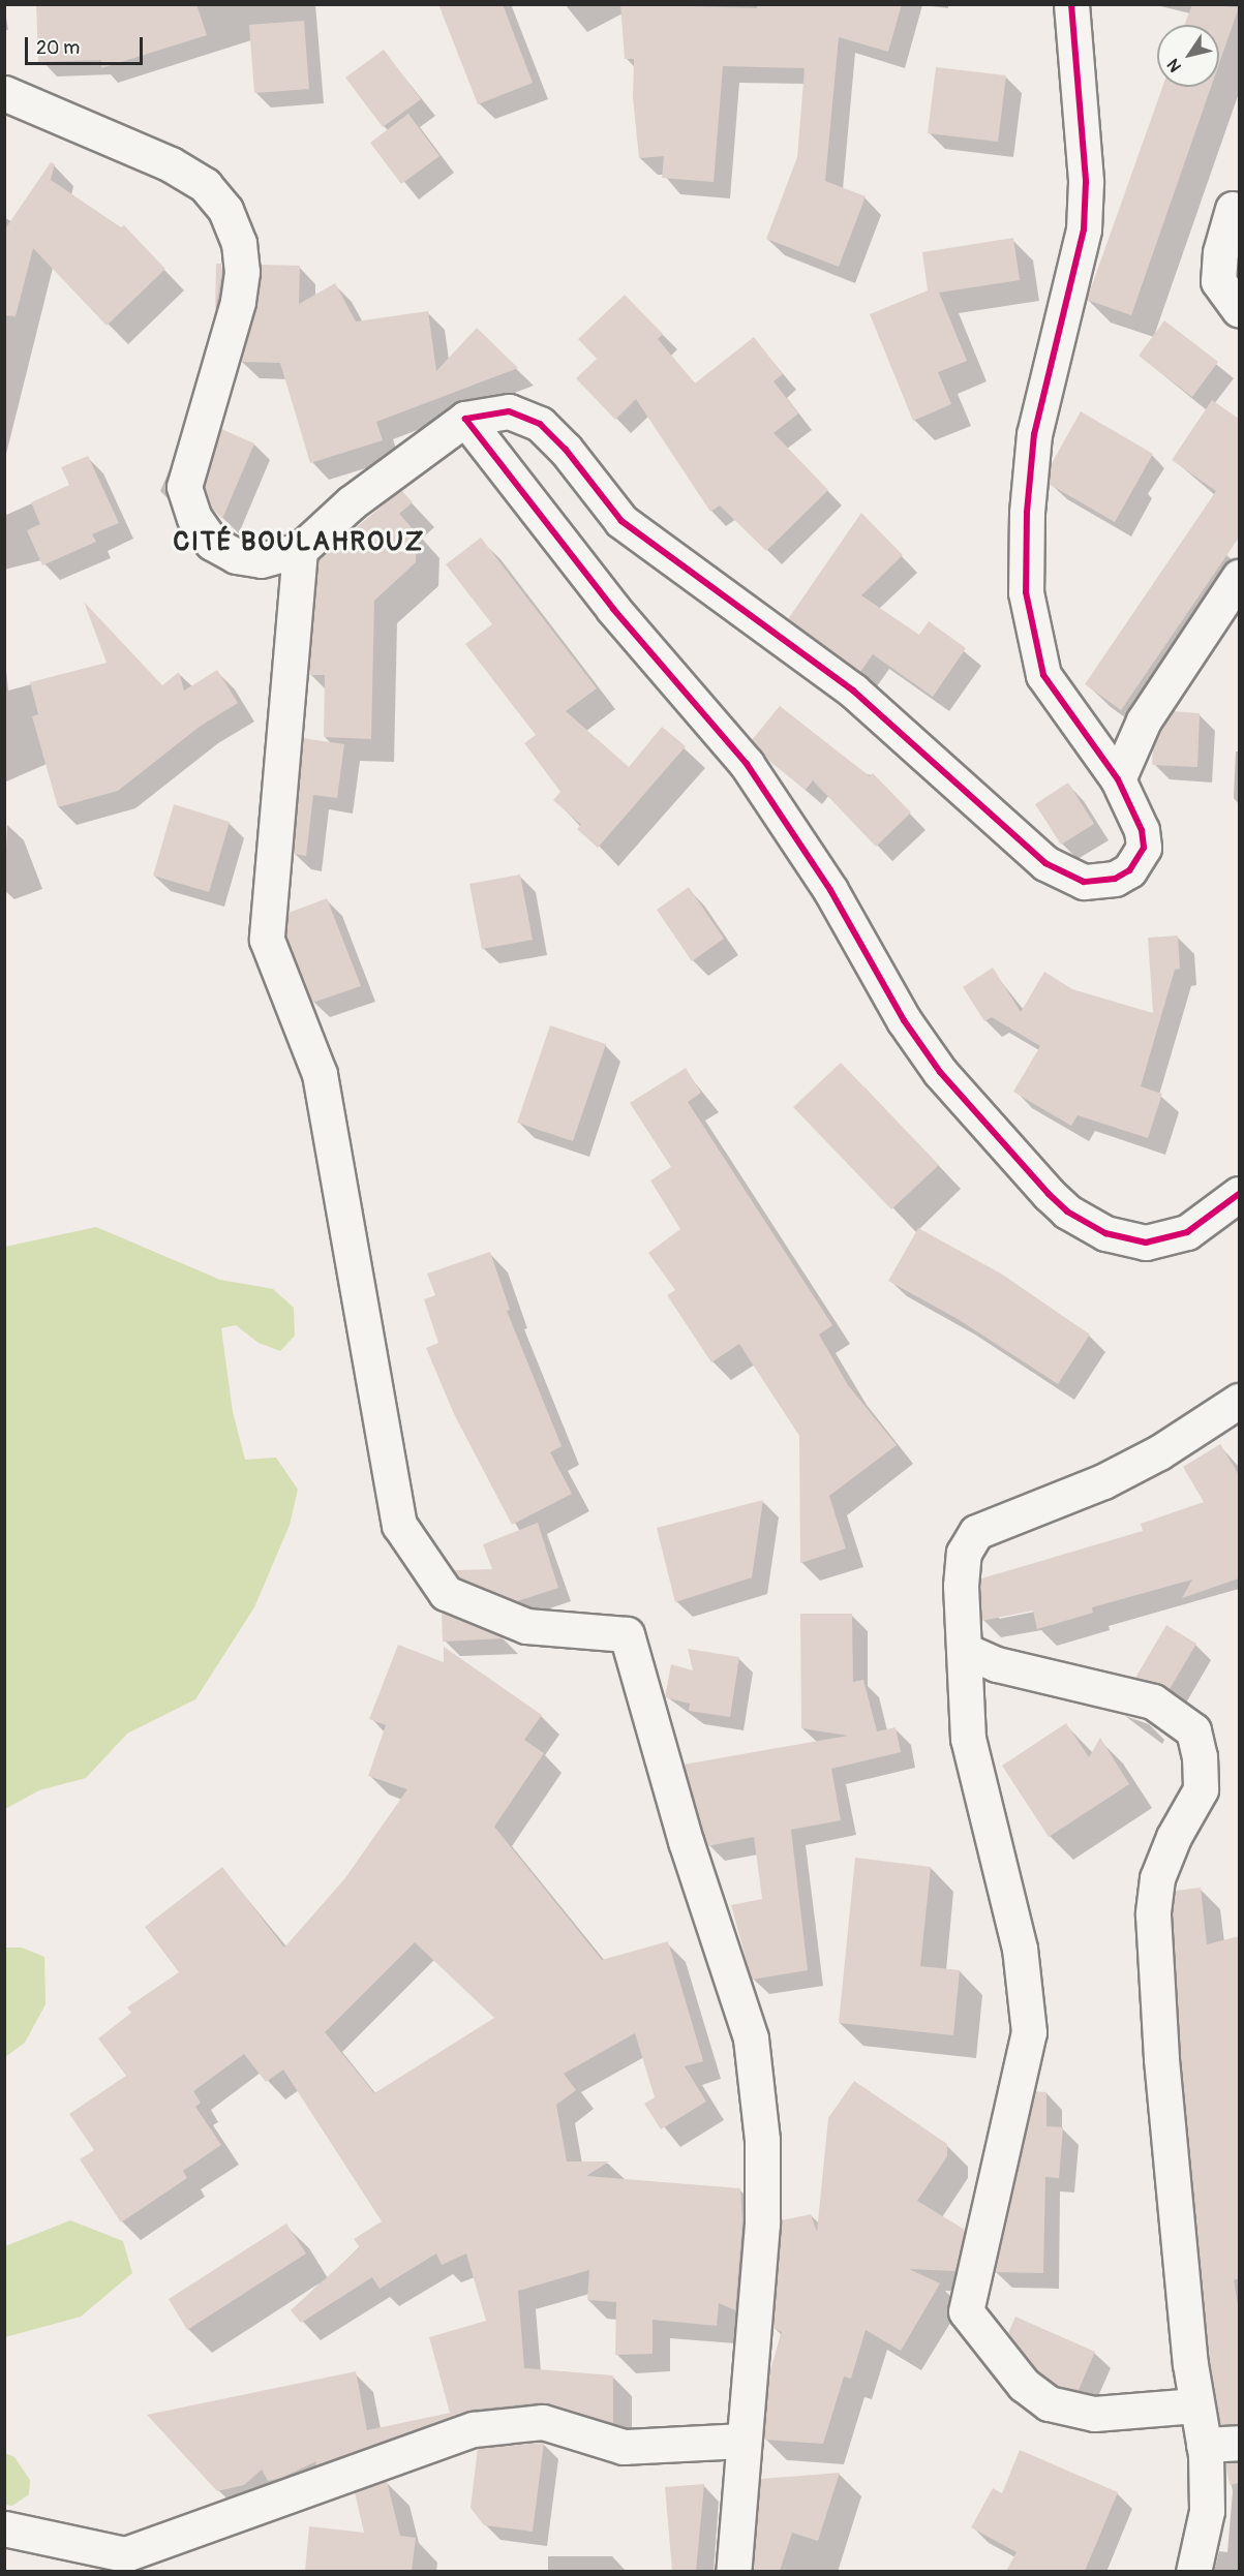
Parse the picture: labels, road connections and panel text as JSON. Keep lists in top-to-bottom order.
{
  "districts": ["CITÉ BOULAHROUZ"],
  "scale_bar": "20 m",
  "north": "bottom left"
}
